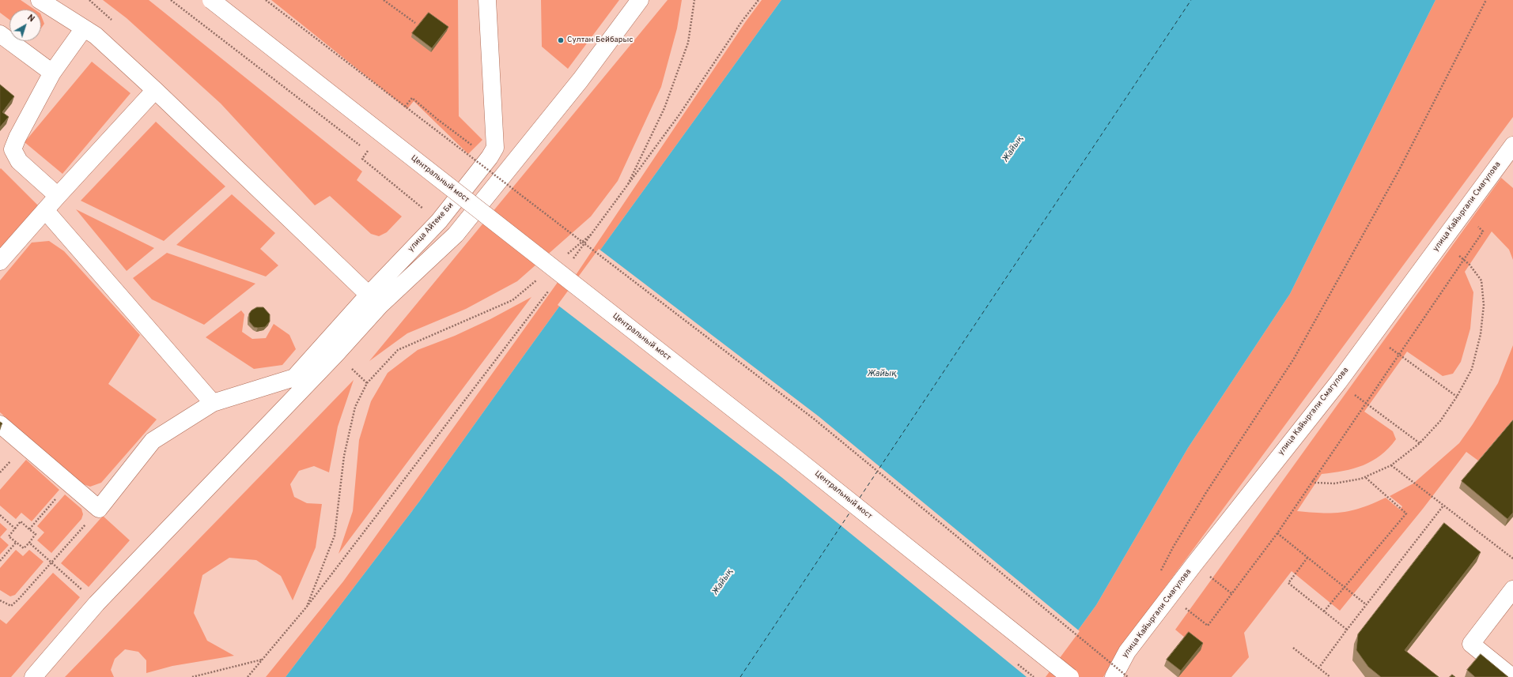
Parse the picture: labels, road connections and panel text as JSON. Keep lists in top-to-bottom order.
{
  "streets": {
    "street": ["Центральный мост", "улица Кайыргали Смагулова", "улица Айтеке Би"]
  },
  "water": ["Жайық"],
  "places": ["Султан Бейбарыс"],
  "north": "top right"
}
